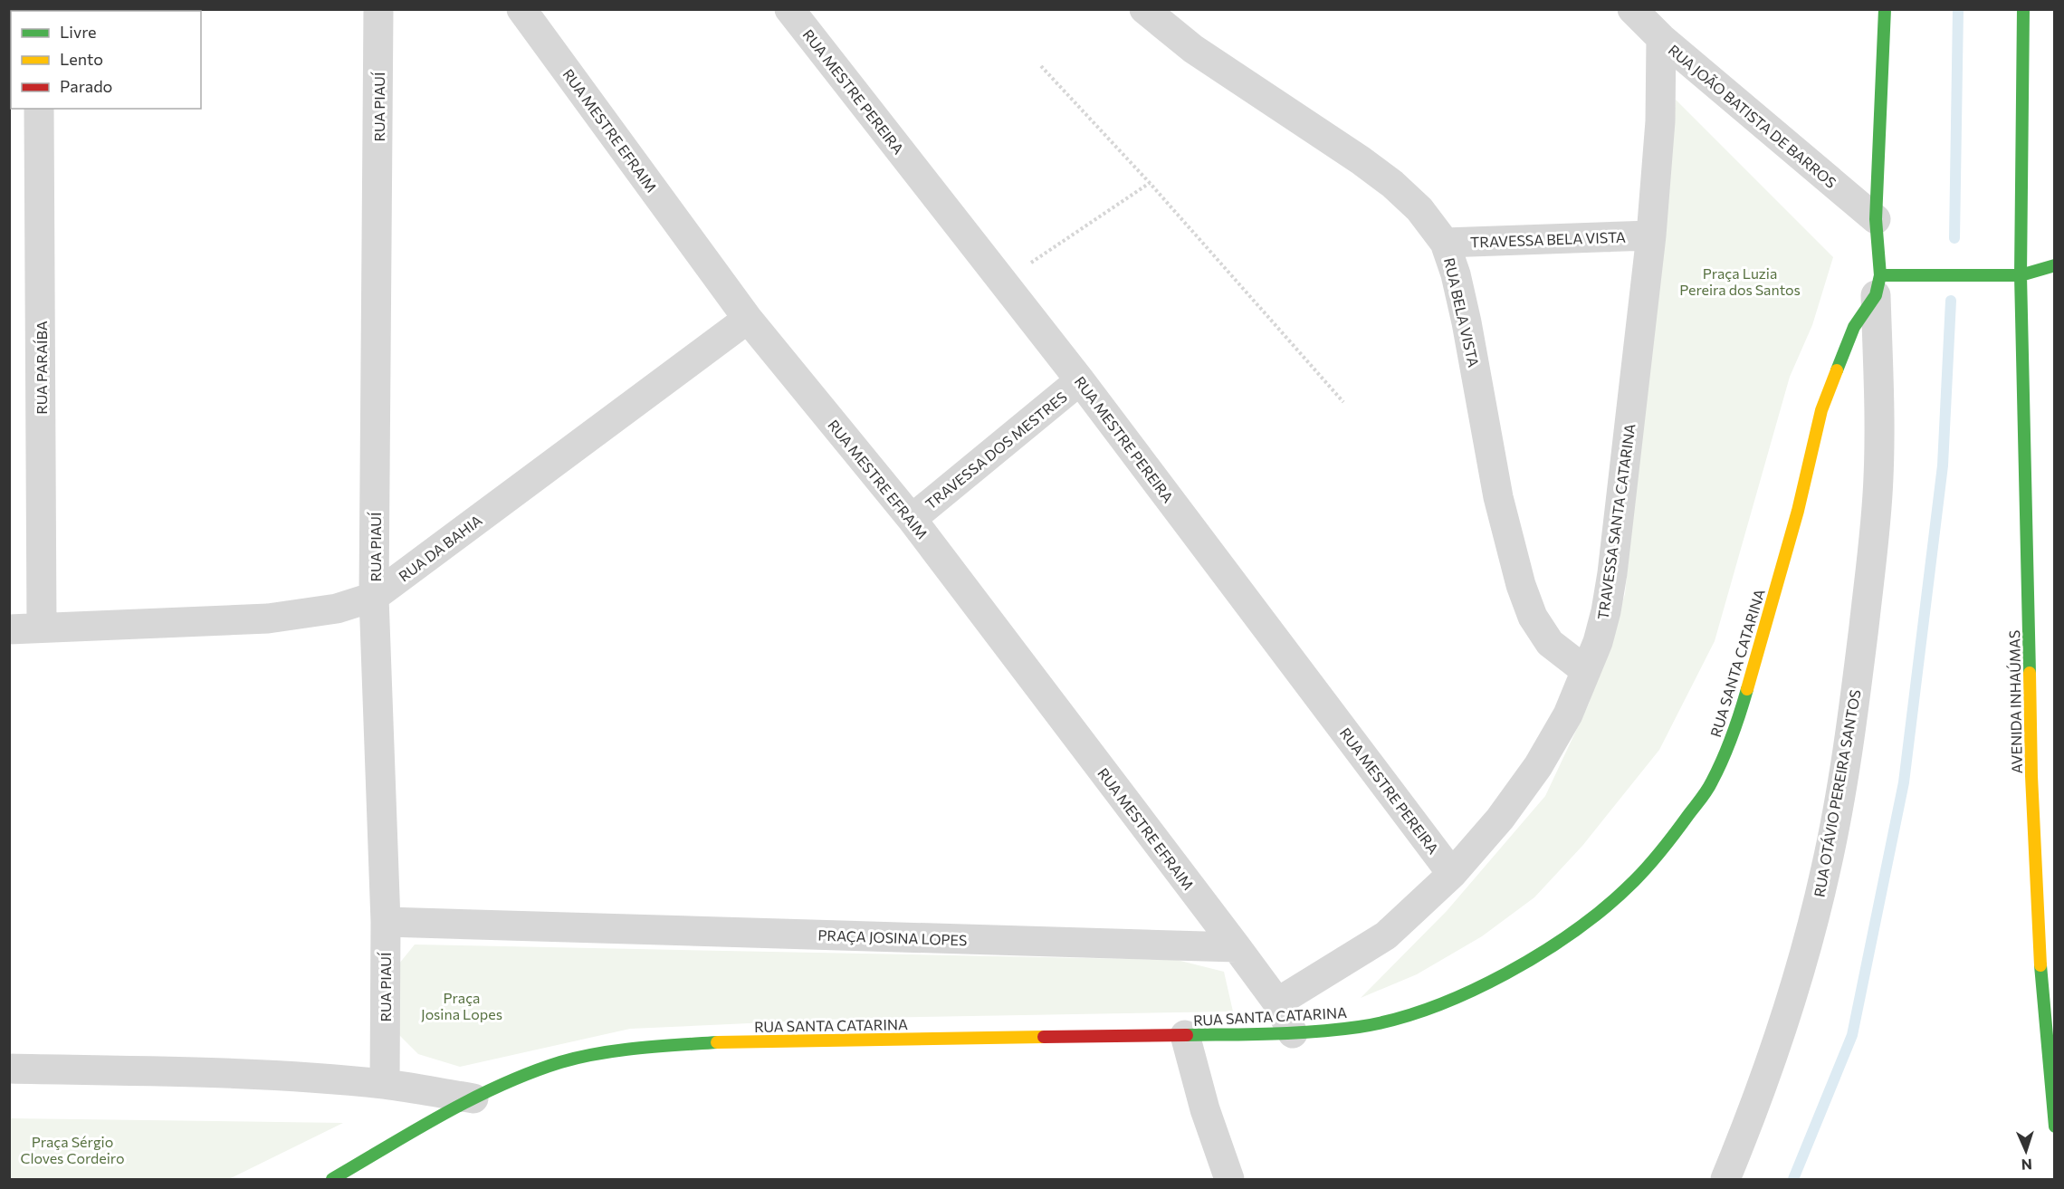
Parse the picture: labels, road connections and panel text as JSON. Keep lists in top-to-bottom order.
{
  "streets": {
    "main road": ["RUA SANTA CATARINA", "AVENIDA INHAÚMAS"],
    "street": [
      "RUA MESTRE PEREIRA",
      "RUA PIAUÍ",
      "RUA JOÃO BATISTA DE BARROS",
      "RUA MESTRE EFRAIM",
      "TRAVESSA BELA VISTA",
      "RUA BELA VISTA",
      "RUA PARAÍBA",
      "TRAVESSA DOS MESTRES",
      "TRAVESSA SANTA CATARINA",
      "RUA DA BAHIA",
      "RUA OTÁVIO PEREIRA SANTOS",
      "PRAÇA JOSINA LOPES"
    ]
  },
  "crossings": [
    ["RUA MESTRE PEREIRA", "TRAVESSA DOS MESTRES"],
    ["RUA MESTRE PEREIRA", "TRAVESSA SANTA CATARINA"],
    ["RUA PIAUÍ", "RUA DA BAHIA"],
    ["RUA PIAUÍ", "PRAÇA JOSINA LOPES"],
    ["RUA JOÃO BATISTA DE BARROS", "TRAVESSA SANTA CATARINA"],
    ["RUA MESTRE EFRAIM", "TRAVESSA DOS MESTRES"],
    ["RUA MESTRE EFRAIM", "TRAVESSA SANTA CATARINA"],
    ["RUA MESTRE EFRAIM", "RUA DA BAHIA"],
    ["RUA MESTRE EFRAIM", "RUA SANTA CATARINA"],
    ["RUA MESTRE EFRAIM", "PRAÇA JOSINA LOPES"],
    ["TRAVESSA BELA VISTA", "RUA BELA VISTA"],
    ["TRAVESSA BELA VISTA", "TRAVESSA SANTA CATARINA"],
    ["RUA BELA VISTA", "TRAVESSA SANTA CATARINA"],
    ["RUA PARAÍBA", "RUA DA BAHIA"],
    ["RUA SANTA CATARINA", "RUA OTÁVIO PEREIRA SANTOS"]
  ],
  "parks": ["Praça Luzia Pereira dos Santos", "Praça Josina Lopes", "Praça Sérgio Cloves Cordeiro"],
  "legend": ["Livre", "Lento", "Parado"],
  "north": "bottom"
}
